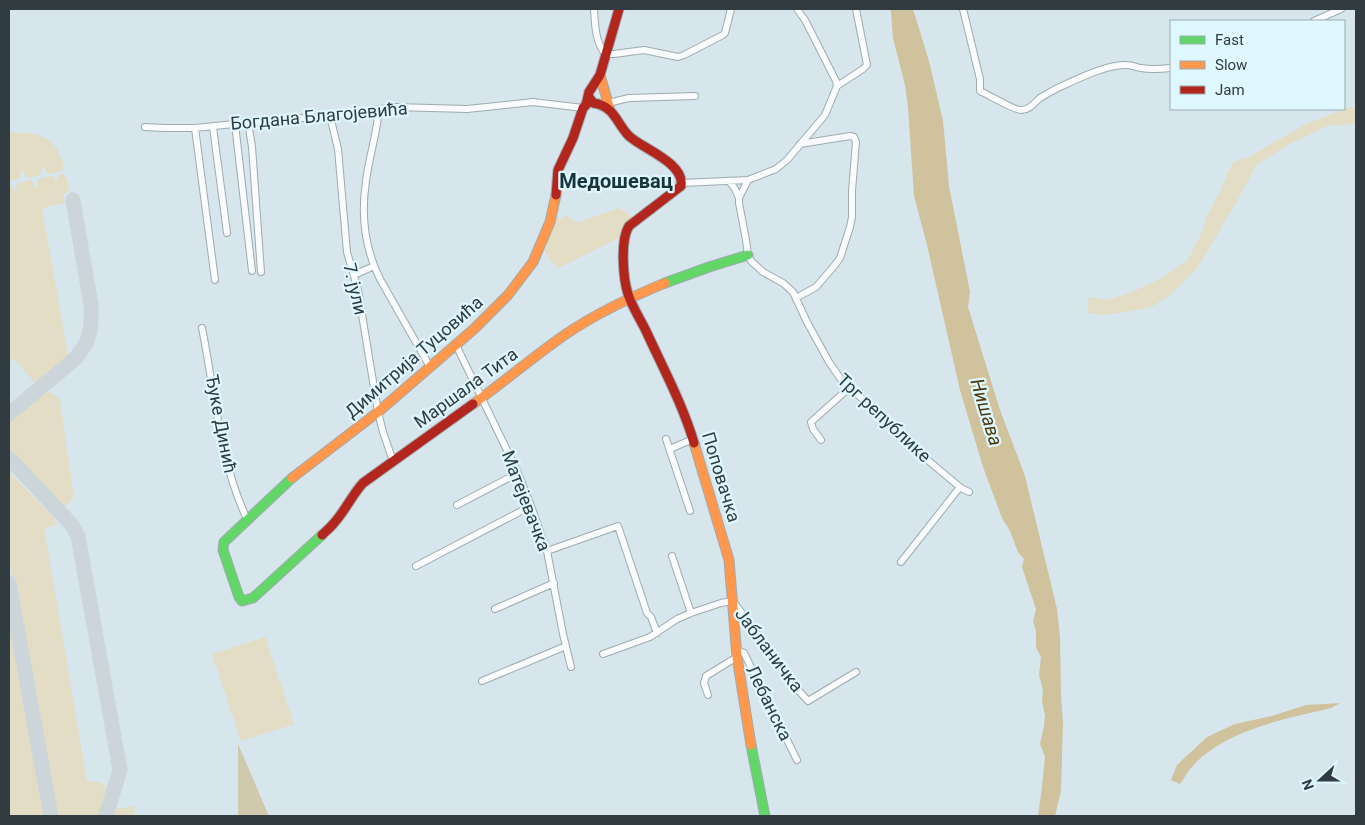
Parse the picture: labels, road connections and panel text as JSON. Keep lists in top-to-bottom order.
{
  "streets": {
    "street": [
      "Богдана Благојевића",
      "7. јули",
      "Димитрија Туцовића",
      "Маршала Тита",
      "Трг републике",
      "Ђуке Динић",
      "Поповачка",
      "Матејевачка",
      "Јабланичка",
      "Лебанска"
    ]
  },
  "crossings": [
    ["Богдана Благојевића", "7. јули"],
    ["Богдана Благојевића", "Димитрија Туцовића"],
    ["7. јули", "Димитрија Туцовића"],
    ["7. јули", "Маршала Тита"],
    ["Димитрија Туцовића", "Маршала Тита"],
    ["Димитрија Туцовића", "Ђуке Динић"],
    ["Димитрија Туцовића", "Матејевачка"],
    ["Маршала Тита", "Трг републике"],
    ["Маршала Тита", "Поповачка"],
    ["Маршала Тита", "Матејевачка"],
    ["Поповачка", "Јабланичка"],
    ["Поповачка", "Лебанска"]
  ],
  "districts": ["Медошевац"],
  "water": ["Нишава"],
  "legend": ["Fast", "Slow", "Jam"],
  "north": "left"
}
